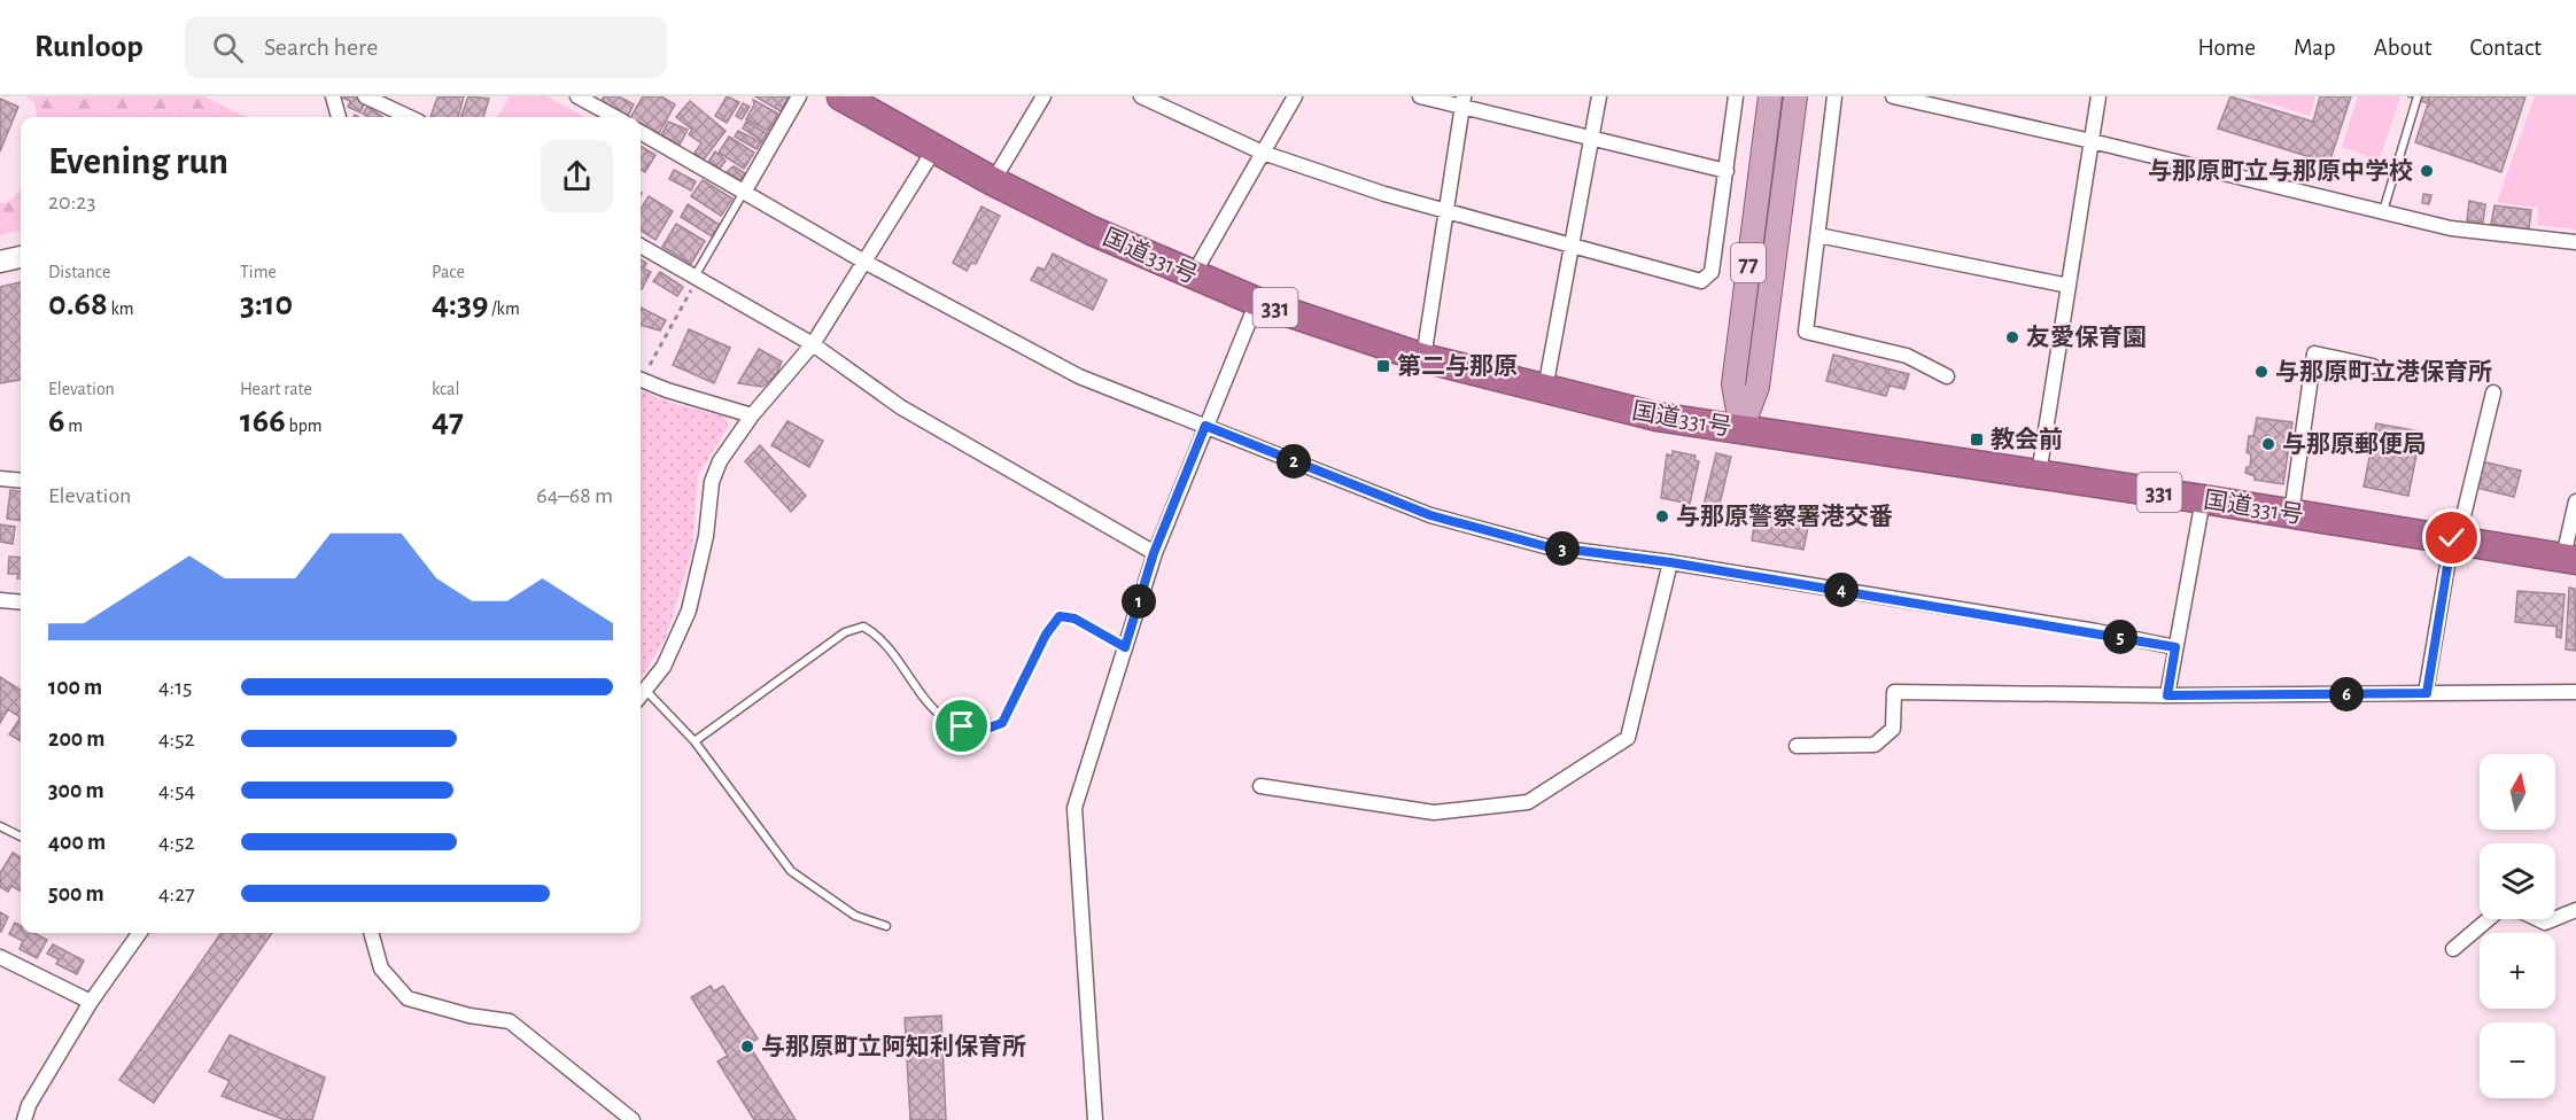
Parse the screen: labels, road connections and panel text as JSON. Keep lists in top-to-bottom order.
{
  "streets": {
    "highway": ["国道331号", "331"],
    "main road": ["77"]
  },
  "crossings": [
    ["国道331号", "77"]
  ],
  "places": {
    "other": [
      "与那原町立与那原中学校",
      "友愛保育園",
      "与那原町立港保育所",
      "与那原郵便局",
      "与那原警察署港交番",
      "与那原町立阿知利保育所"
    ],
    "transit": ["第二与那原", "教会前"]
  },
  "north": "top",
  "page": {
    "header": "Runloop",
    "search": "Search here",
    "nav": [
      "Home",
      "Map",
      "About",
      "Contact"
    ],
    "heading": ["Evening run", "20:23"],
    "stats": [
      ["Distance", "0.68 km"],
      ["Time", "3:10"],
      ["Pace", "4:39 /km"],
      ["Elevation", "6 m"],
      ["Heart rate", "166 bpm"],
      ["kcal", "47"]
    ],
    "pins": [
      "2",
      "3",
      "4",
      "1",
      "5",
      "6"
    ],
    "chart": ["Elevation", "64–68 m"],
    "list": [
      {
        "name": "100 m",
        "note": "4:15"
      },
      {
        "name": "200 m",
        "note": "4:52"
      },
      {
        "name": "300 m",
        "note": "4:54"
      },
      {
        "name": "400 m",
        "note": "4:52"
      },
      {
        "name": "500 m",
        "note": "4:27"
      }
    ],
    "map_buttons": ["+", "−"]
  }
}
